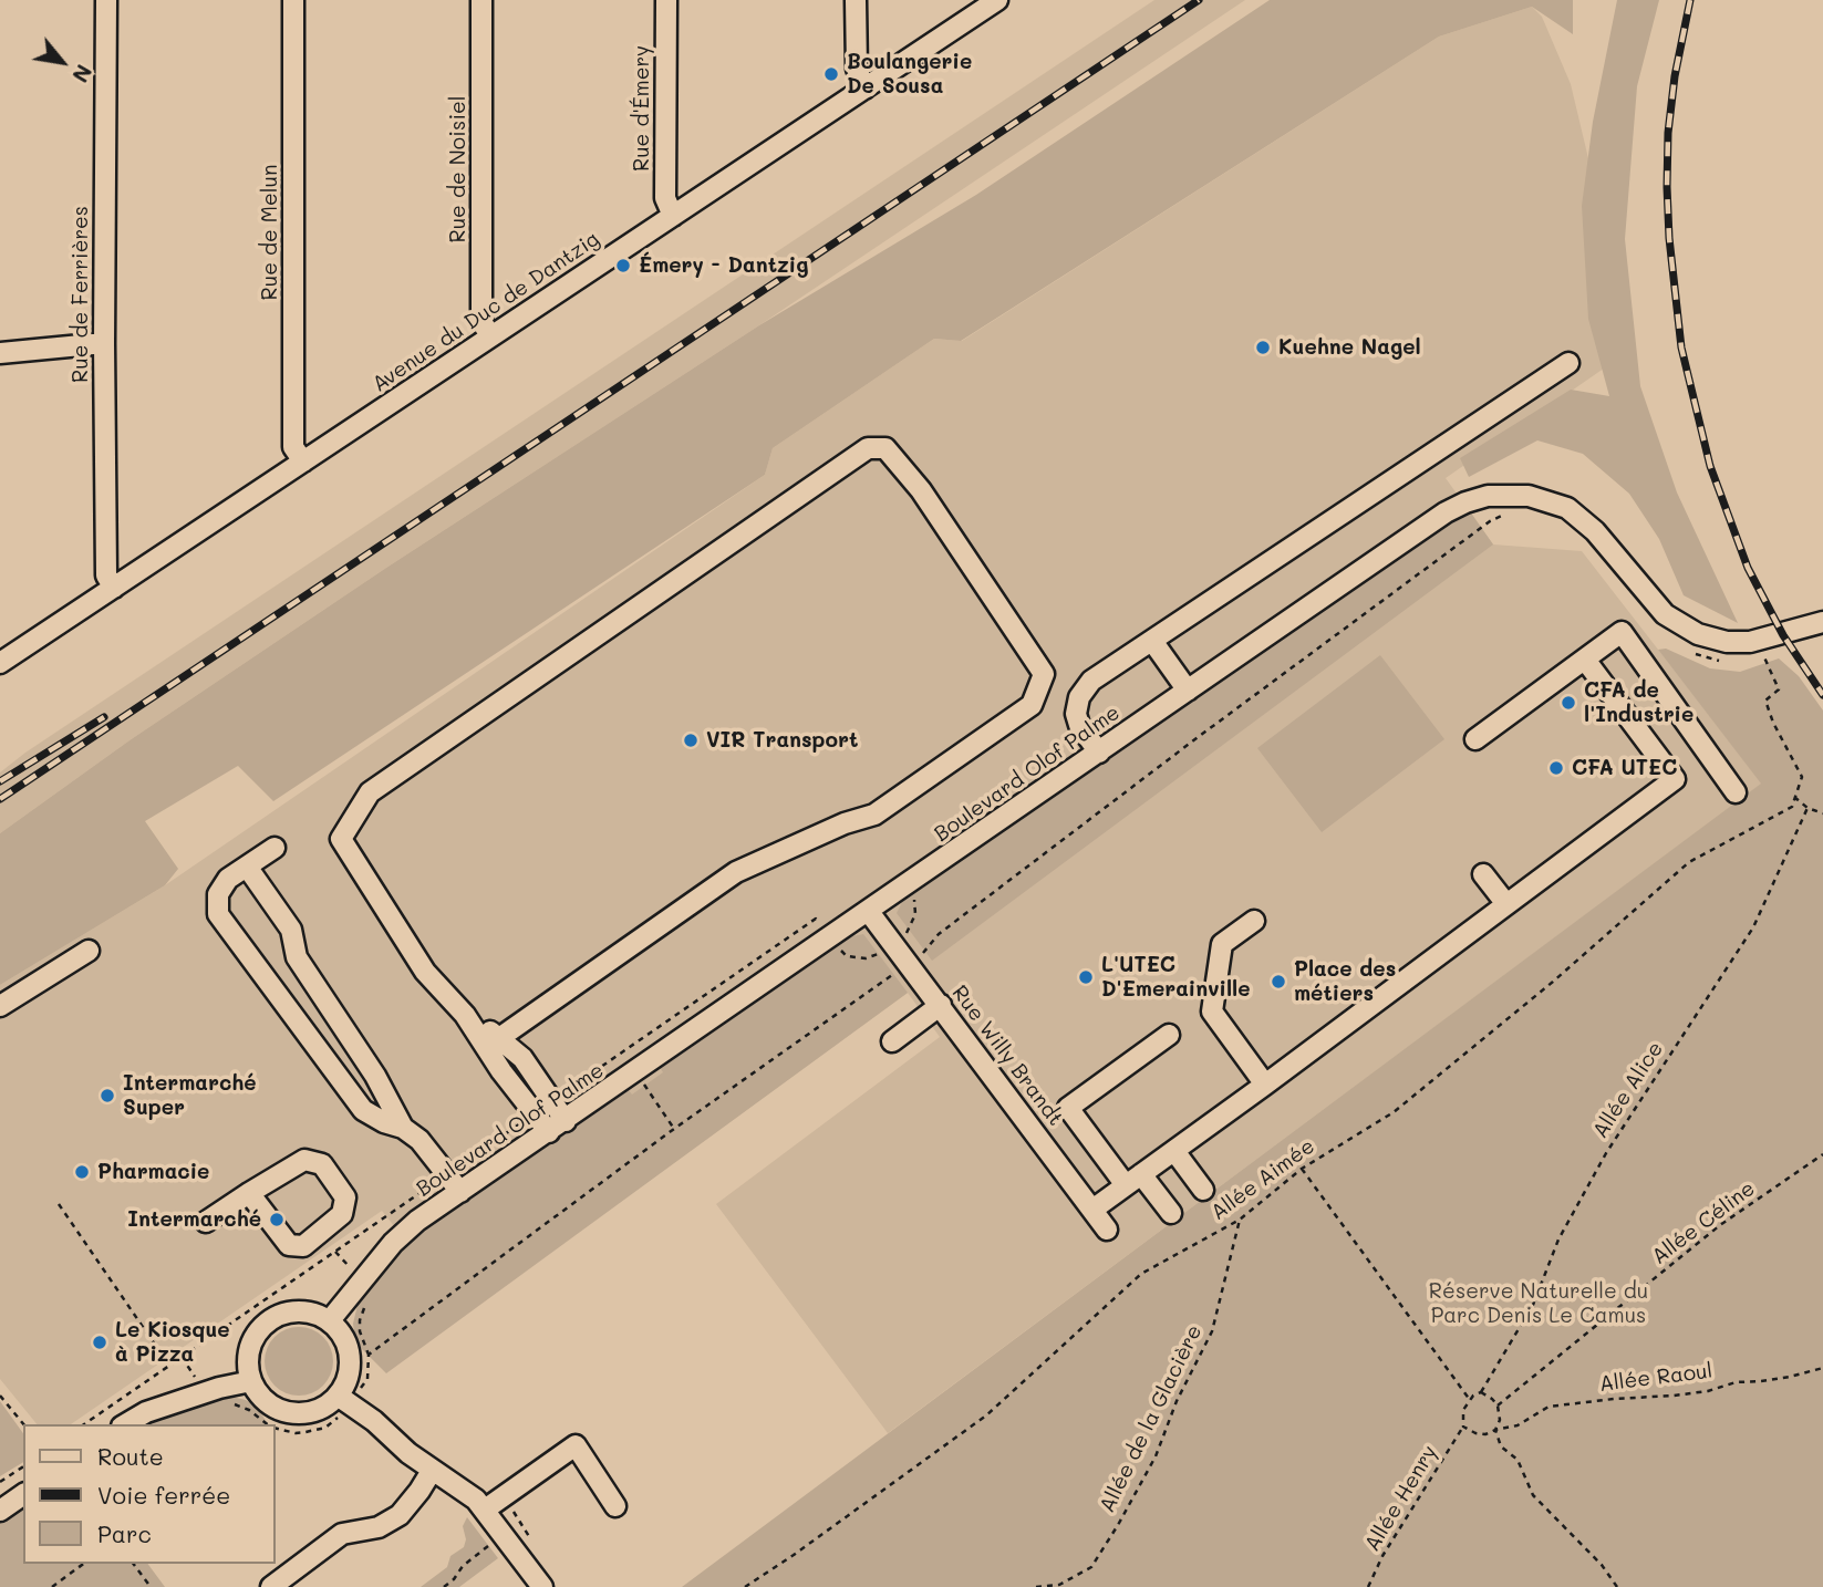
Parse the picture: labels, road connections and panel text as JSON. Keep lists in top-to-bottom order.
{
  "streets": {
    "street": [
      "Rue d'Émery",
      "Rue de Noisiel",
      "Rue de Melun",
      "Rue de Ferrières",
      "Avenue du Duc de Dantzig",
      "Boulevard Olof Palme",
      "Rue Willy Brandt"
    ],
    "path": [
      "Allée Alice",
      "Allée Aimée",
      "Allée Céline",
      "Allée Raoul",
      "Allée de la Glacière",
      "Allée Henry"
    ]
  },
  "crossings": [
    ["Rue d'Émery", "Avenue du Duc de Dantzig"],
    ["Rue de Noisiel", "Avenue du Duc de Dantzig"],
    ["Rue de Melun", "Avenue du Duc de Dantzig"],
    ["Rue de Ferrières", "Avenue du Duc de Dantzig"],
    ["Boulevard Olof Palme", "Rue Willy Brandt"],
    ["Allée Alice", "Allée Céline"],
    ["Allée Alice", "Allée Raoul"],
    ["Allée Alice", "Allée Henry"],
    ["Allée Aimée", "Allée de la Glacière"],
    ["Allée Céline", "Allée Raoul"],
    ["Allée Céline", "Allée Henry"],
    ["Allée Raoul", "Allée Henry"]
  ],
  "parks": ["Réserve Naturelle du Parc Denis Le Camus"],
  "places": [
    "Boulangerie De Sousa",
    "Émery - Dantzig",
    "Kuehne Nagel",
    "CFA de l'Industrie",
    "VIR Transport",
    "CFA UTEC",
    "L'UTEC D'Emerainville",
    "Place des métiers",
    "Intermarché Super",
    "Pharmacie",
    "Intermarché",
    "Le Kiosque à Pizza"
  ],
  "legend": ["Route", "Voie ferrée", "Parc"],
  "north": "bottom right"
}
